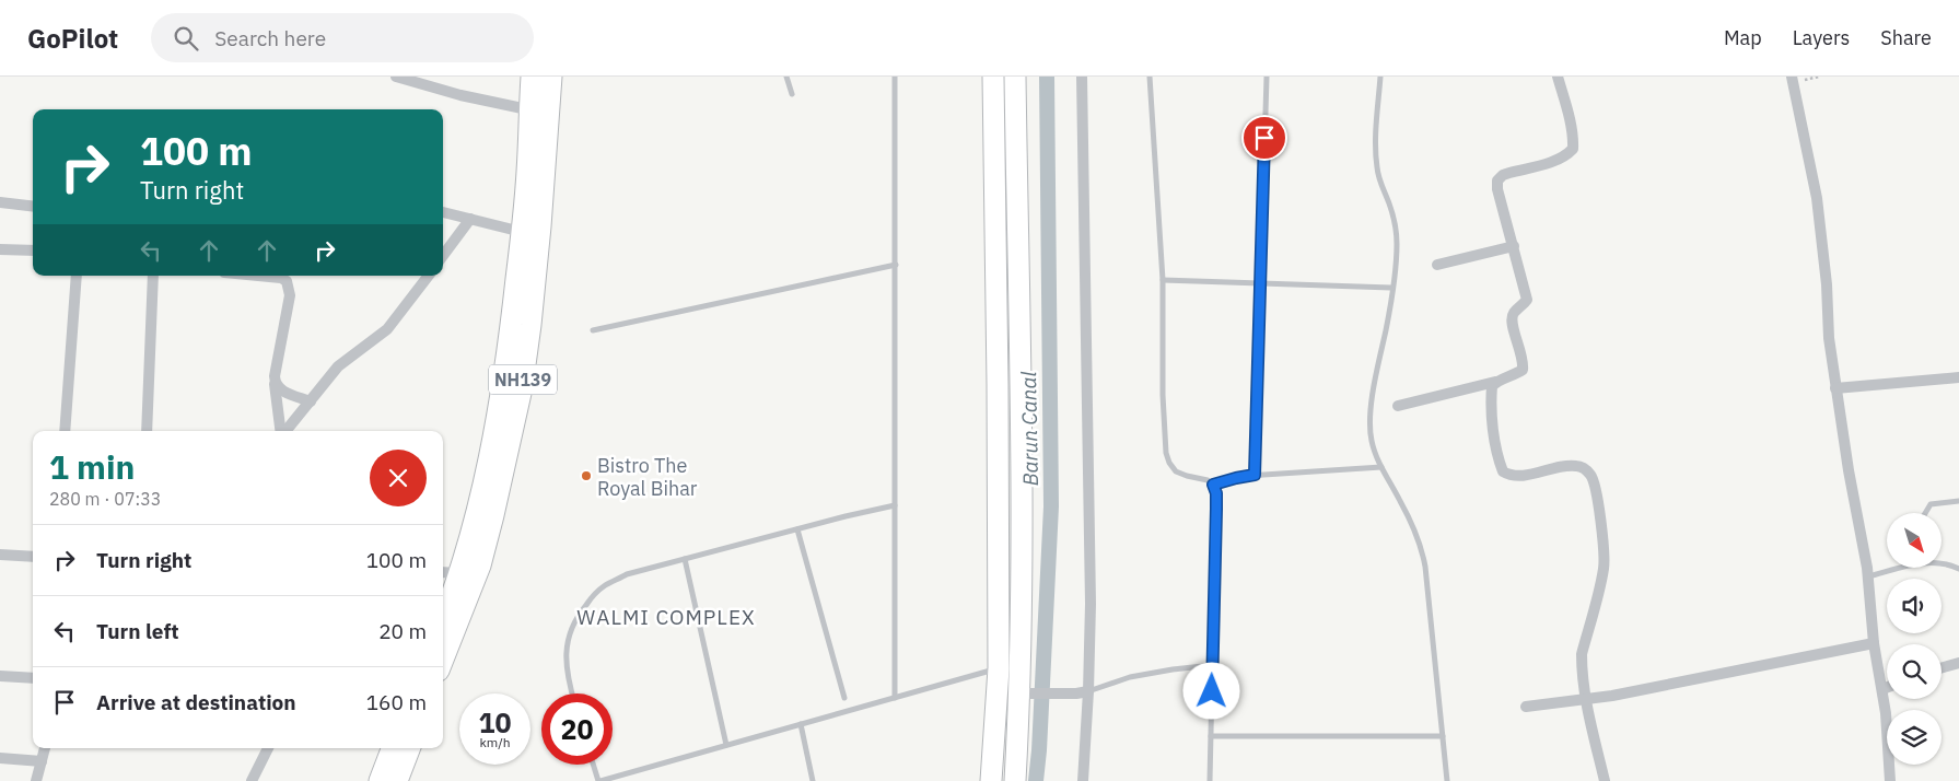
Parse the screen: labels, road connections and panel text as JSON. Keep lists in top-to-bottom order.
{
  "streets": {
    "highway": ["NH139"]
  },
  "districts": ["WALMI COMPLEX"],
  "water": ["Barun Canal"],
  "places": ["Bistro The Royal Bihar"],
  "north": "bottom right",
  "page": {
    "header": "GoPilot",
    "search": "Search here",
    "nav": ["Map", "Layers", "Share"],
    "turn": ["100 m", "Turn right"],
    "heading": ["1 min", "280 m · 07:33"],
    "list": [
      {
        "name": "Turn right",
        "value": "100 m"
      },
      {
        "name": "Turn left",
        "value": "20 m"
      },
      {
        "name": "Arrive at destination",
        "value": "160 m"
      }
    ],
    "speed": "10 km/h",
    "limit": "20"
  }
}
